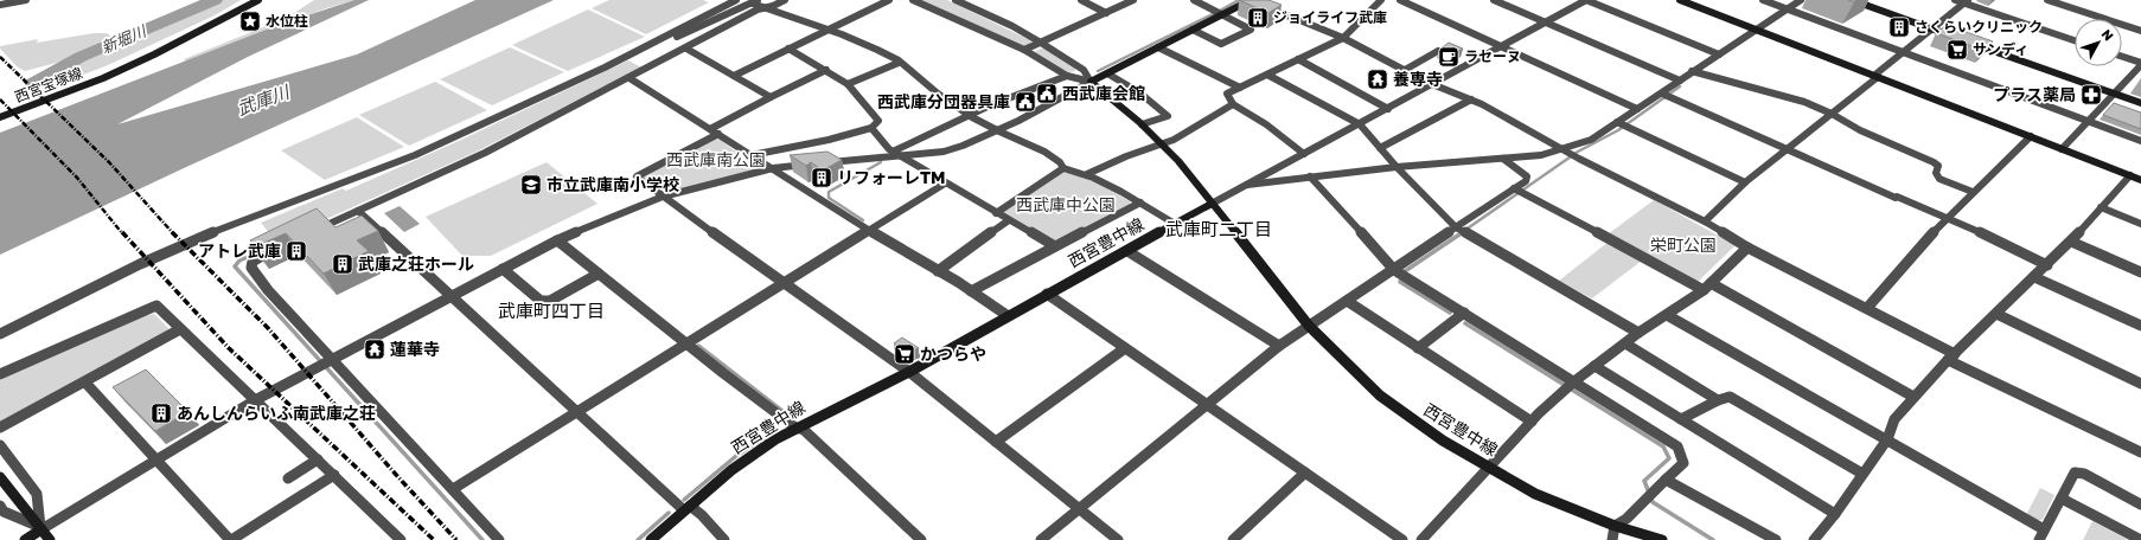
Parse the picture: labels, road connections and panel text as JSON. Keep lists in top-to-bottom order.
{
  "streets": {
    "main road": ["西宮宝塚線", "西宮豊中線"]
  },
  "districts": ["武庫町二丁目", "武庫町四丁目"],
  "water": ["新堀川", "武庫川"],
  "parks": ["西武庫南公園", "西武庫中公園", "栄町公園"],
  "places": {
    "building": [
      "ジョイライフ武庫",
      "さくらいクリニック",
      "リフォーレTM",
      "アトレ武庫",
      "武庫之荘ホール",
      "あんしんらいふ南武庫之荘"
    ],
    "place": ["水位柱"],
    "supermarket": ["サンディ", "かつらや"],
    "cafe": ["ラセーヌ"],
    "temple": ["養専寺", "蓮華寺"],
    "public building": ["西武庫会館", "西武庫分団器具庫"],
    "pharmacy": ["プラス薬局"],
    "school or university": ["市立武庫南小学校"]
  },
  "north": "top right"
}
